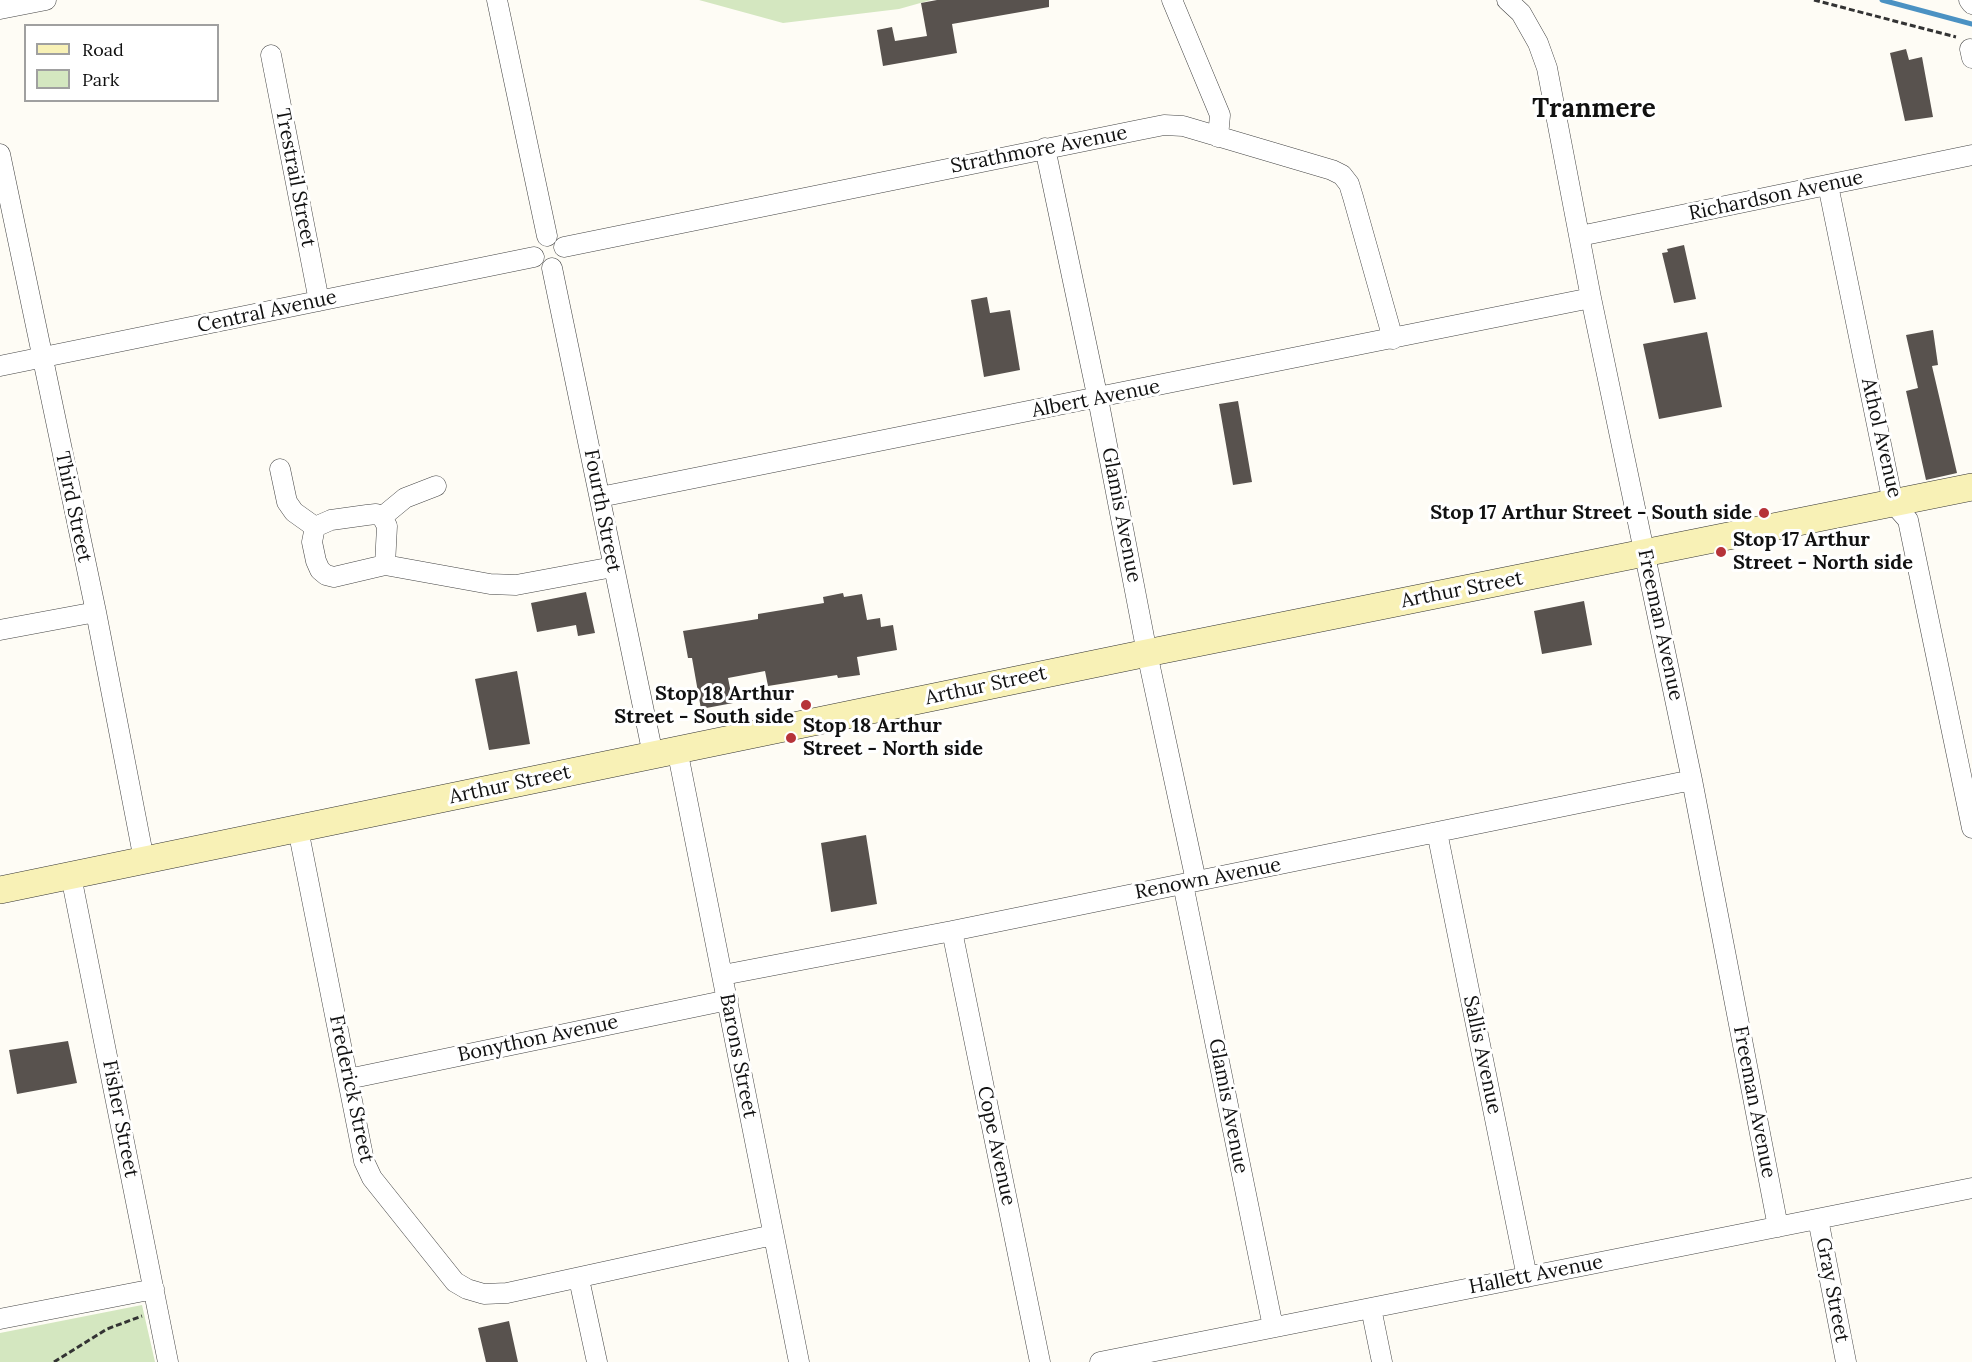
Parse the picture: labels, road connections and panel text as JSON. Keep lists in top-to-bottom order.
{
  "streets": {
    "street": [
      "Strathmore Avenue",
      "Trestrail Street",
      "Richardson Avenue",
      "Central Avenue",
      "Albert Avenue",
      "Athol Avenue",
      "Third Street",
      "Fourth Street",
      "Glamis Avenue",
      "Arthur Street",
      "Freeman Avenue",
      "Renown Avenue",
      "Bonython Avenue",
      "Sallis Avenue",
      "Barons Street",
      "Frederick Street",
      "Fisher Street",
      "Cope Avenue",
      "Hallett Avenue",
      "Gray Street"
    ]
  },
  "crossings": [
    ["Strathmore Avenue", "Central Avenue"],
    ["Strathmore Avenue", "Albert Avenue"],
    ["Strathmore Avenue", "Fourth Street"],
    ["Strathmore Avenue", "Glamis Avenue"],
    ["Trestrail Street", "Central Avenue"],
    ["Richardson Avenue", "Athol Avenue"],
    ["Richardson Avenue", "Freeman Avenue"],
    ["Central Avenue", "Third Street"],
    ["Central Avenue", "Fourth Street"],
    ["Albert Avenue", "Fourth Street"],
    ["Albert Avenue", "Glamis Avenue"],
    ["Albert Avenue", "Freeman Avenue"],
    ["Athol Avenue", "Arthur Street"],
    ["Third Street", "Arthur Street"],
    ["Fourth Street", "Arthur Street"],
    ["Fourth Street", "Barons Street"],
    ["Glamis Avenue", "Arthur Street"],
    ["Glamis Avenue", "Renown Avenue"],
    ["Glamis Avenue", "Hallett Avenue"],
    ["Arthur Street", "Freeman Avenue"],
    ["Arthur Street", "Barons Street"],
    ["Arthur Street", "Frederick Street"],
    ["Arthur Street", "Fisher Street"],
    ["Freeman Avenue", "Renown Avenue"],
    ["Freeman Avenue", "Hallett Avenue"],
    ["Renown Avenue", "Sallis Avenue"],
    ["Renown Avenue", "Barons Street"],
    ["Renown Avenue", "Cope Avenue"],
    ["Bonython Avenue", "Barons Street"],
    ["Bonython Avenue", "Frederick Street"],
    ["Sallis Avenue", "Hallett Avenue"],
    ["Barons Street", "Frederick Street"],
    ["Hallett Avenue", "Gray Street"]
  ],
  "districts": ["Tranmere"],
  "places": [
    "Stop 17 Arthur Street - South side",
    "Stop 17 Arthur Street - North side",
    "Stop 18 Arthur Street - South side",
    "Stop 18 Arthur Street - North side"
  ],
  "legend": ["Road", "Park"]
}
